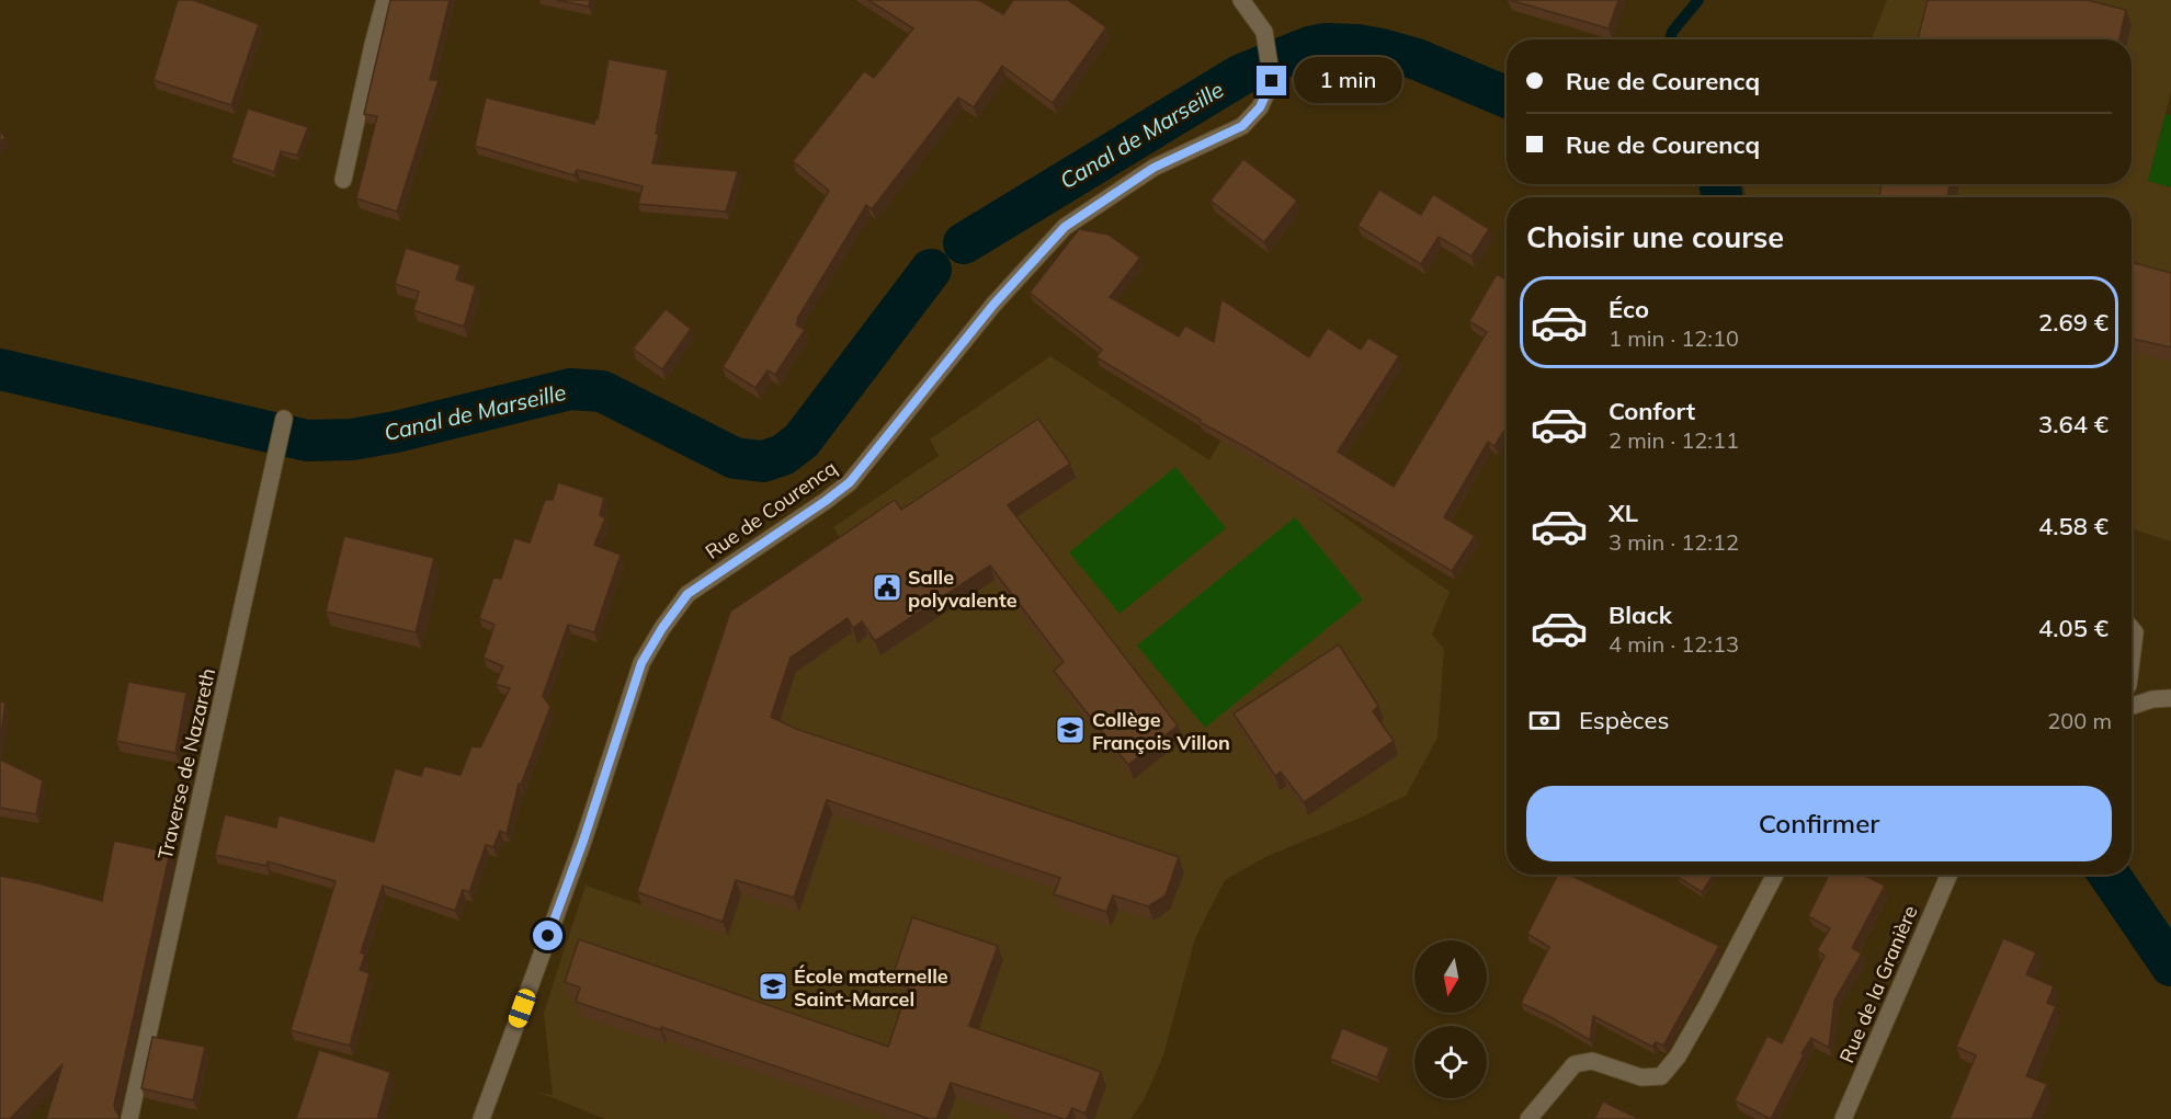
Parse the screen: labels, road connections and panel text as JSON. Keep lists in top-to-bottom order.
{
  "streets": {
    "street": ["Rue de Courencq", "Traverse de Nazareth", "Rue de la Granière"]
  },
  "water": ["Canal de Marseille"],
  "places": {
    "public building": ["Salle polyvalente"],
    "school or university": ["Collège François Villon", "École maternelle Saint-Marcel"]
  },
  "north": "bottom",
  "page": {
    "banner": ["Rue de Courencq", "Rue de Courencq"],
    "bubble": "1 min",
    "heading": "Choisir une course",
    "list": [
      {
        "name": "Éco",
        "note": "1 min · 12:10",
        "value": "2.69 €"
      },
      {
        "name": "Confort",
        "note": "2 min · 12:11",
        "value": "3.64 €"
      },
      {
        "name": "XL",
        "note": "3 min · 12:12",
        "value": "4.58 €"
      },
      {
        "name": "Black",
        "note": "4 min · 12:13",
        "value": "4.05 €"
      }
    ],
    "pay": ["Espèces", "200 m"],
    "buttons": "Confirmer"
  }
}
